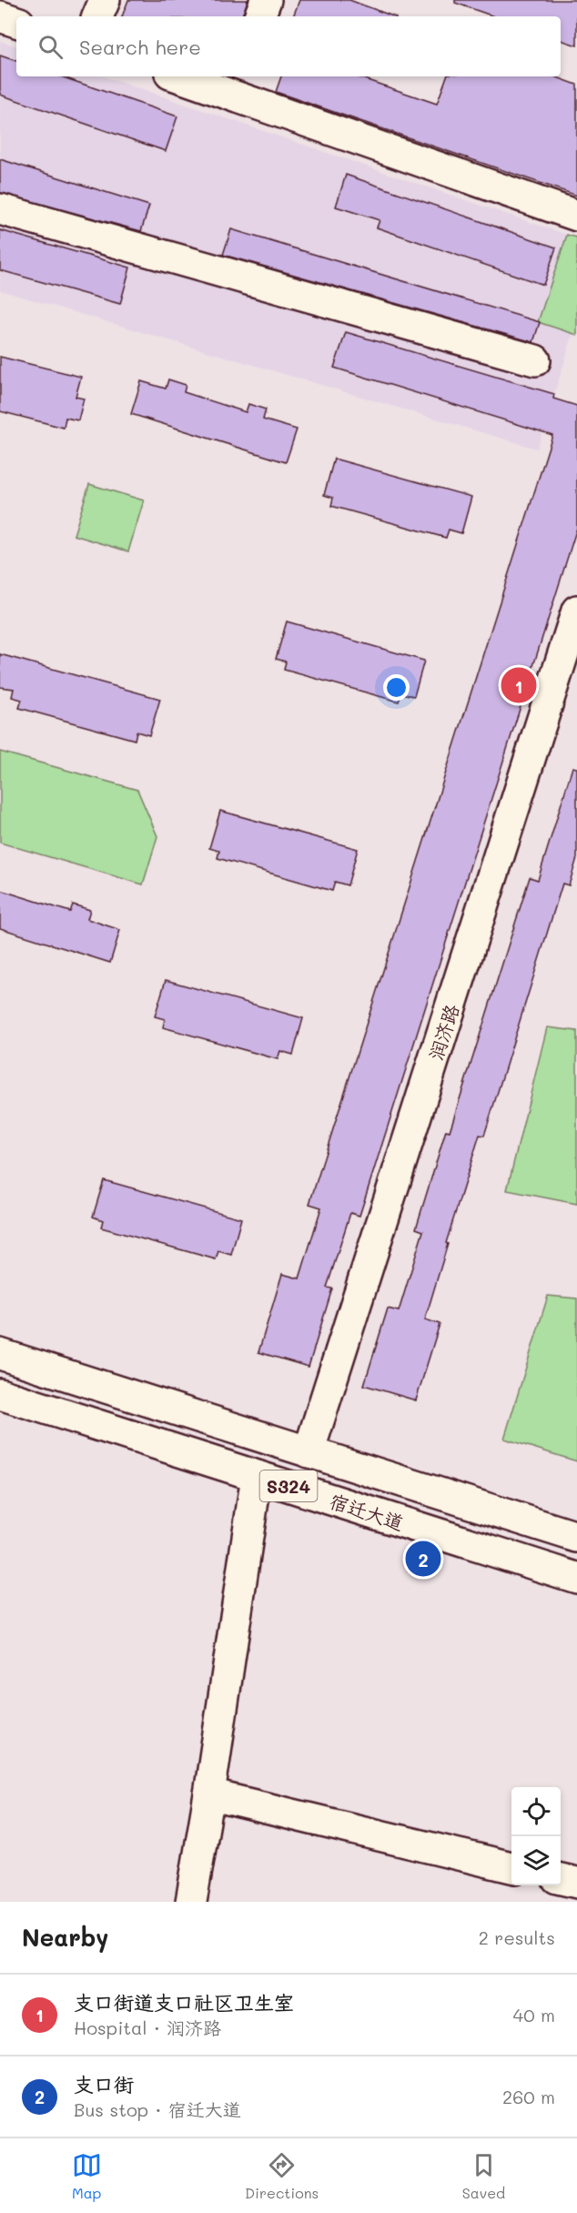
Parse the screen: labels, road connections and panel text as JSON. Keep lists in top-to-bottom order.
{
  "streets": {
    "street": ["润济路", "S324", "宿迁大道"]
  },
  "crossings": [
    ["润济路", "宿迁大道"]
  ],
  "page": {
    "search": "Search here",
    "pins": ["1", "2"],
    "heading": ["Nearby", "2 results"],
    "list": [
      {
        "mark": "1",
        "name": "支口街道支口社区卫生室",
        "note": "Hospital · 润济路",
        "value": "40 m"
      },
      {
        "mark": "2",
        "name": "支口街",
        "note": "Bus stop · 宿迁大道",
        "value": "260 m"
      }
    ],
    "nav": ["Map", "Directions", "Saved"]
  }
}
